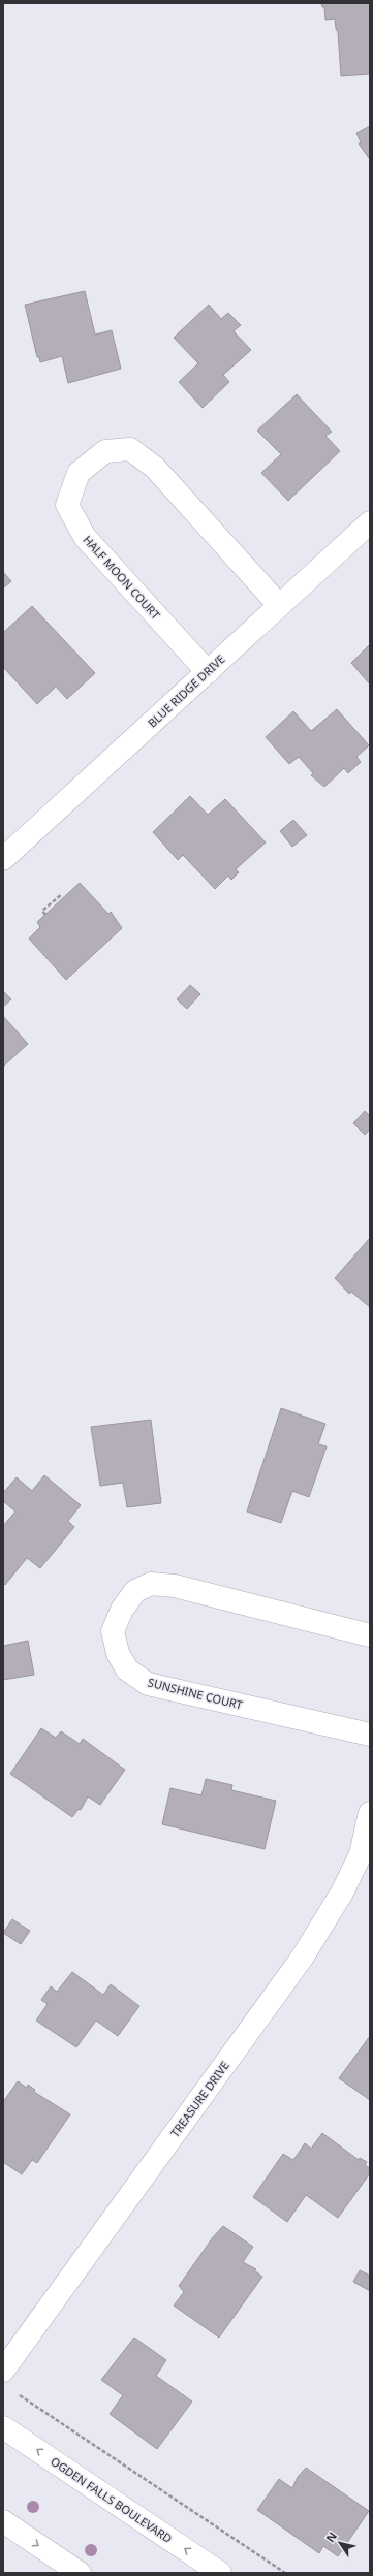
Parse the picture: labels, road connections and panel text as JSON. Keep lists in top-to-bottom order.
{
  "streets": {
    "street": [
      "HALF MOON COURT",
      "BLUE RIDGE DRIVE",
      "SUNSHINE COURT",
      "TREASURE DRIVE",
      "OGDEN FALLS BOULEVARD"
    ]
  },
  "crossings": [
    ["HALF MOON COURT", "BLUE RIDGE DRIVE"]
  ],
  "north": "top left"
}
